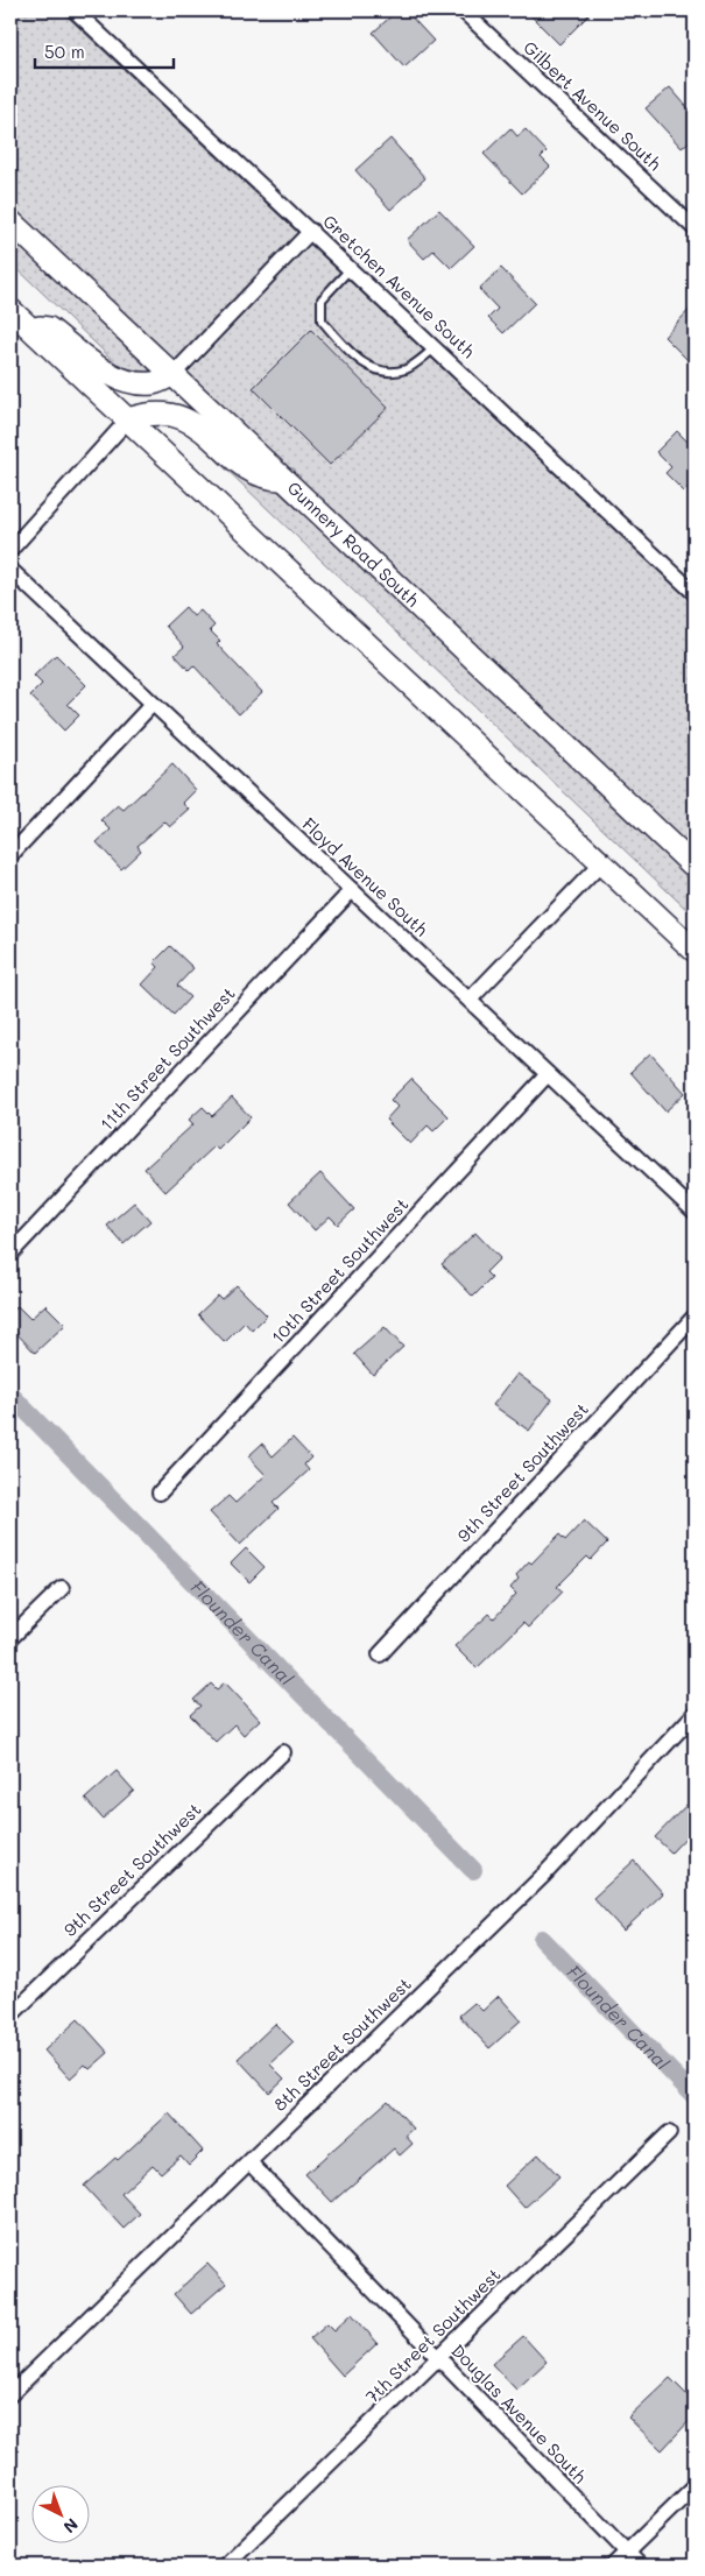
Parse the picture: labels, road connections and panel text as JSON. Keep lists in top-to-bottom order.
{
  "streets": {
    "main road": ["Gunnery Road South"],
    "street": [
      "Gilbert Avenue South",
      "Gretchen Avenue South",
      "Floyd Avenue South",
      "11th Street Southwest",
      "10th Street Southwest",
      "9th Street Southwest",
      "8th Street Southwest",
      "7th Street Southwest",
      "Douglas Avenue South"
    ]
  },
  "crossings": [
    ["Floyd Avenue South", "11th Street Southwest"],
    ["Floyd Avenue South", "10th Street Southwest"],
    ["8th Street Southwest", "Douglas Avenue South"],
    ["7th Street Southwest", "Douglas Avenue South"]
  ],
  "water": ["Flounder Canal"],
  "scale_bar": "50 m",
  "north": "bottom right"
}
